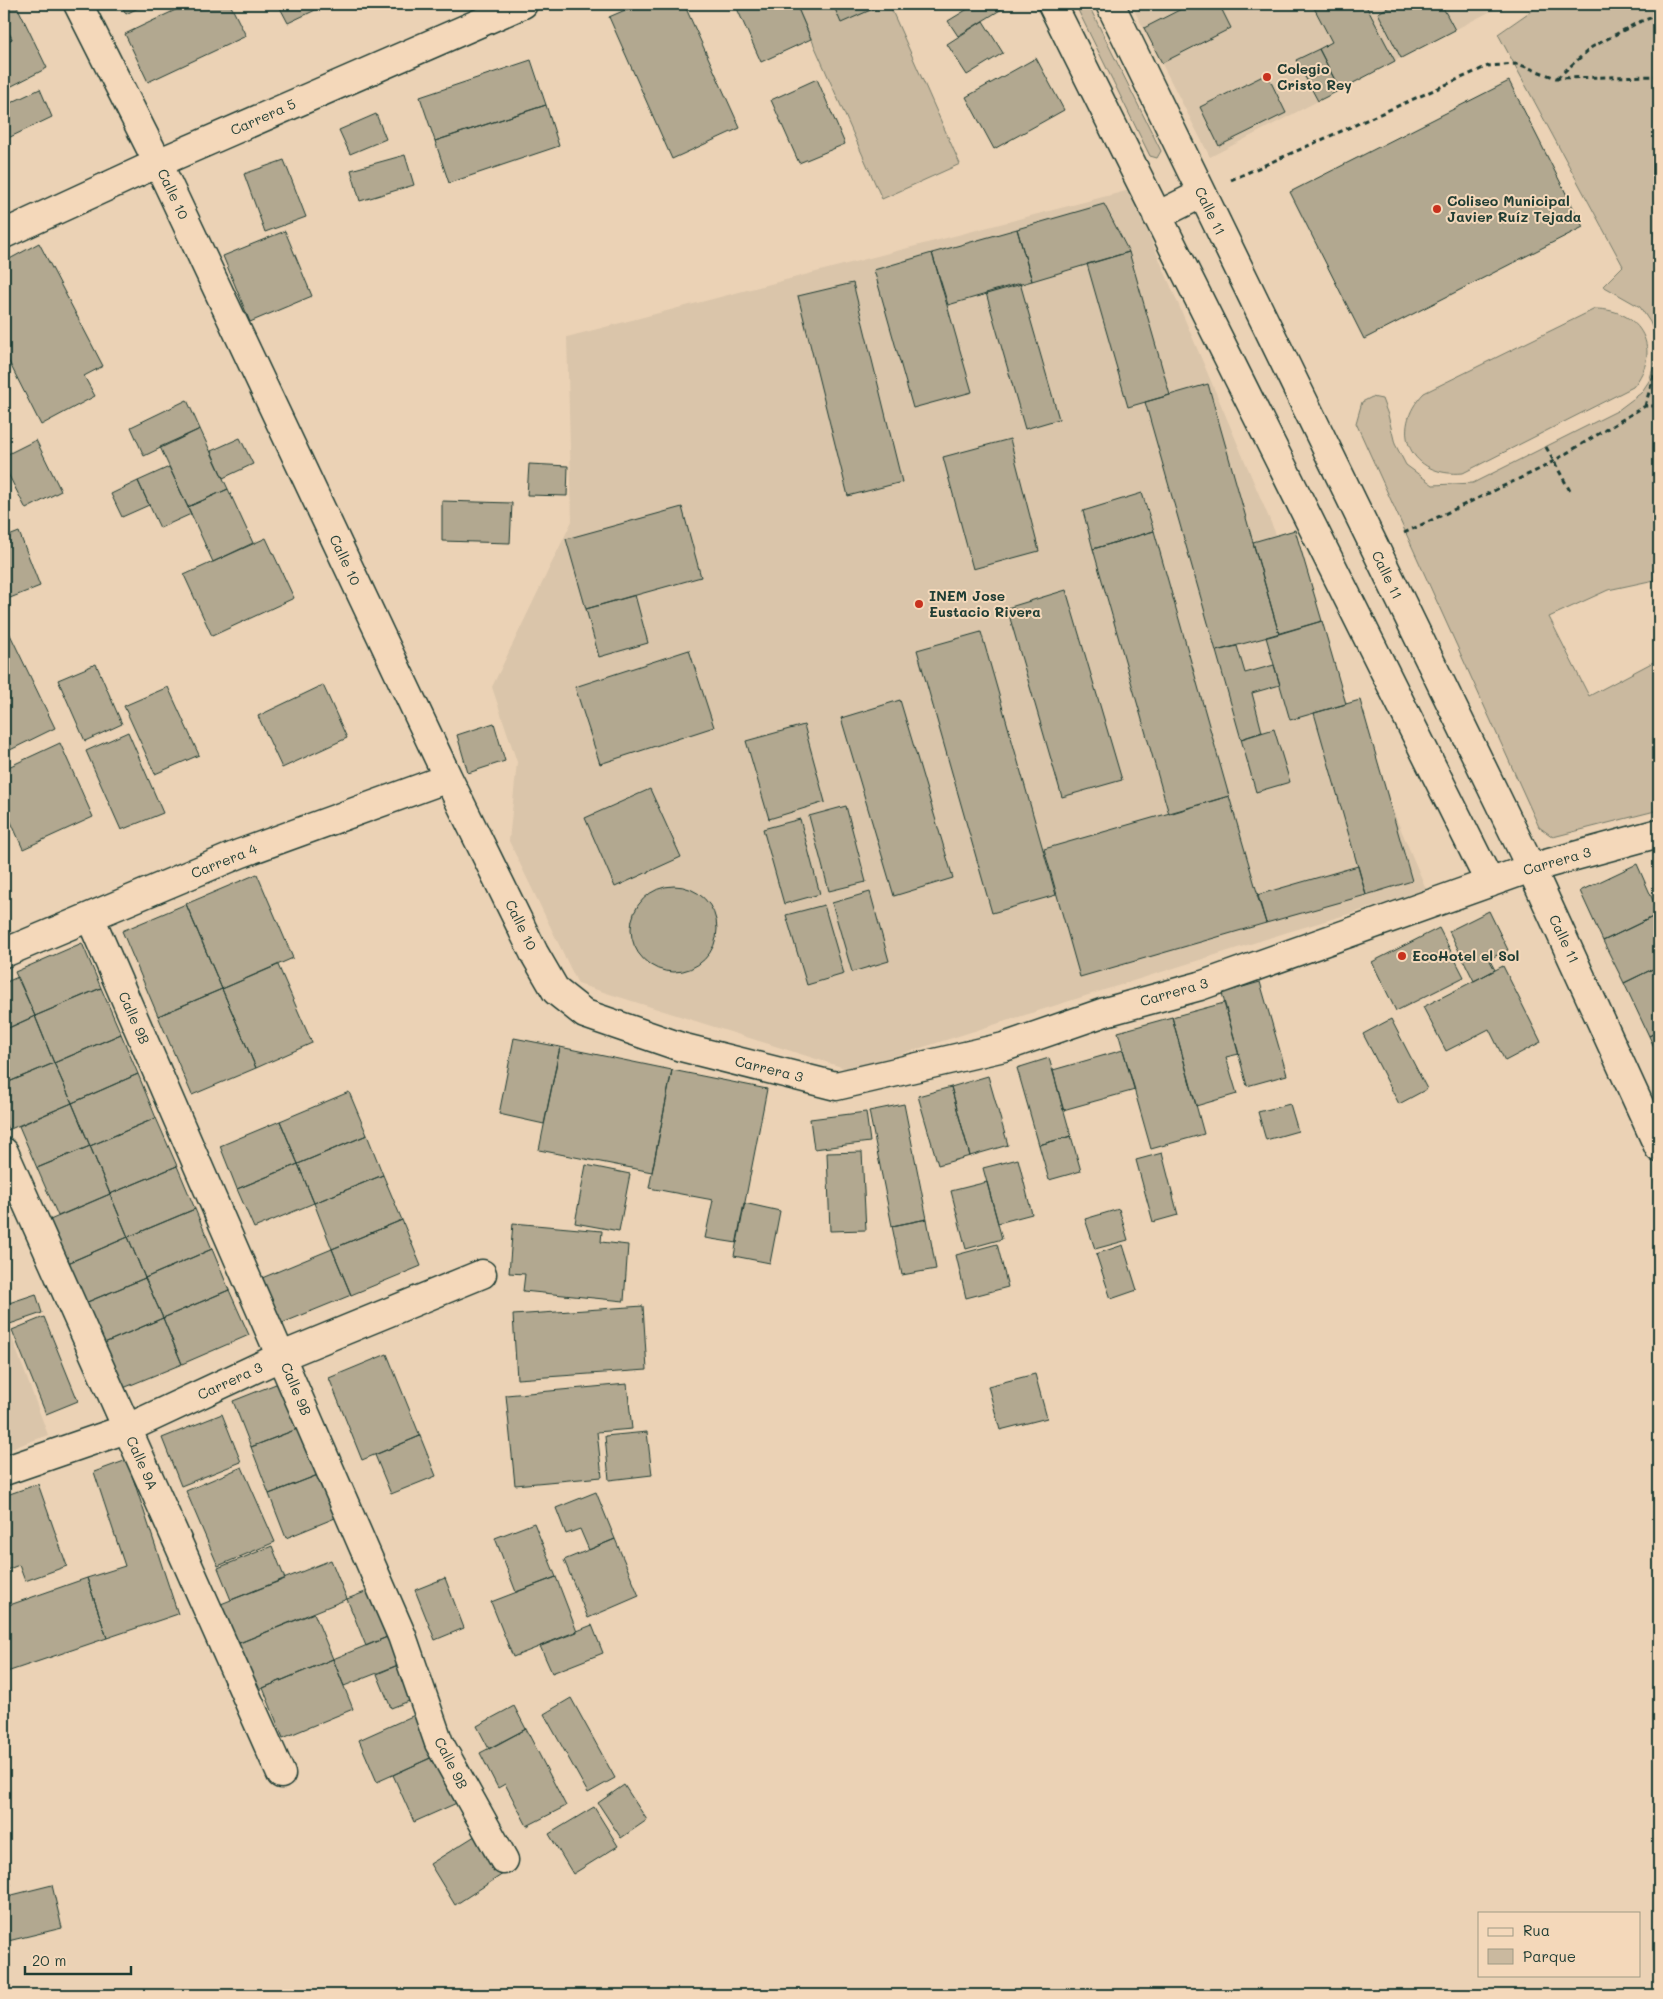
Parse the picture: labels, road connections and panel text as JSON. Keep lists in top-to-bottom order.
{
  "streets": {
    "street": [
      "Carrera 5",
      "Calle 10",
      "Calle 11",
      "Carrera 4",
      "Carrera 3",
      "Calle 9B",
      "Calle 9A"
    ]
  },
  "crossings": [
    ["Carrera 5", "Calle 10"],
    ["Calle 10", "Carrera 4"],
    ["Calle 10", "Carrera 3"],
    ["Calle 11", "Carrera 3"],
    ["Carrera 4", "Calle 9B"],
    ["Carrera 3", "Calle 9B"],
    ["Carrera 3", "Calle 9A"]
  ],
  "places": [
    "Colegio Cristo Rey",
    "Coliseo Municipal Javier Ruíz Tejada",
    "INEM Jose Eustacio Rivera",
    "EcoHotel el Sol"
  ],
  "legend": ["Rua", "Parque"],
  "scale_bar": "20 m"
}
